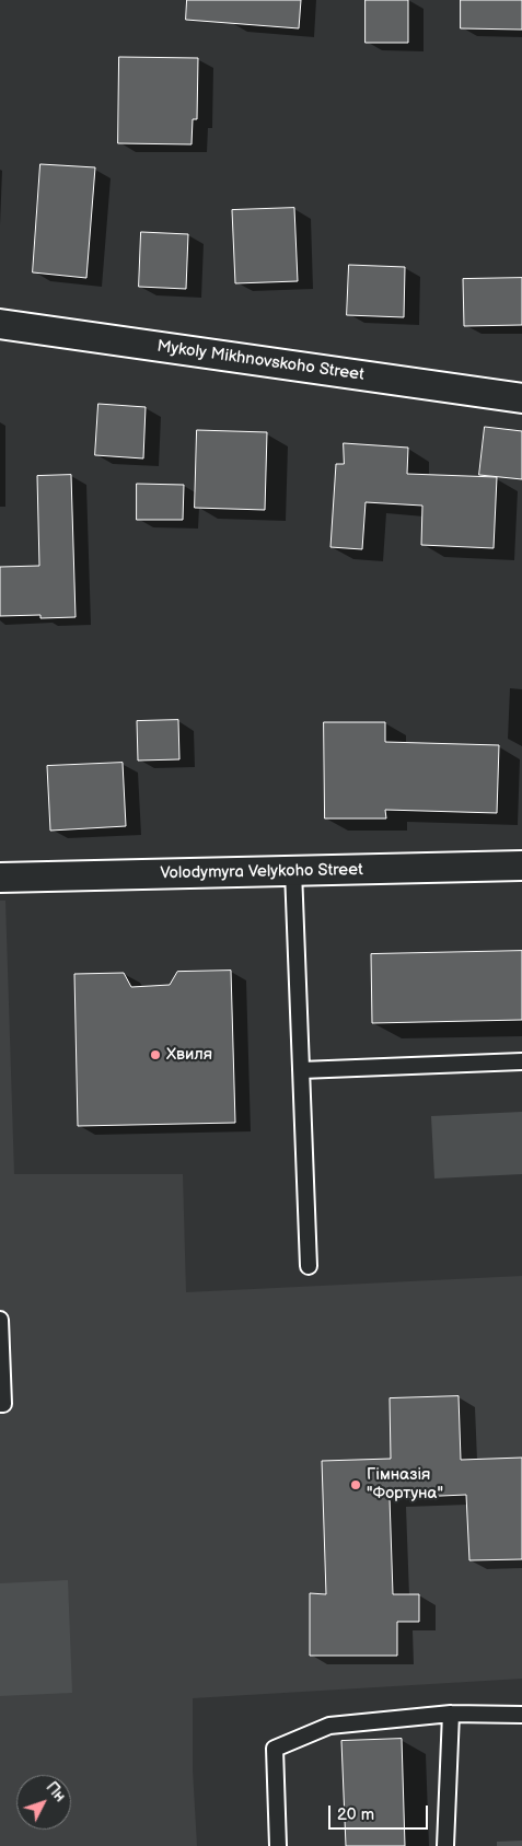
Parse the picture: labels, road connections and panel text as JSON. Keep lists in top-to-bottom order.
{
  "streets": {
    "street": ["Mykoly Mikhnovskoho Street", "Volodymyra Velykoho Street"]
  },
  "places": ["Хвиля", "Гімназія \"Фортуна\""],
  "scale_bar": "20 m",
  "north": "top right"
}
